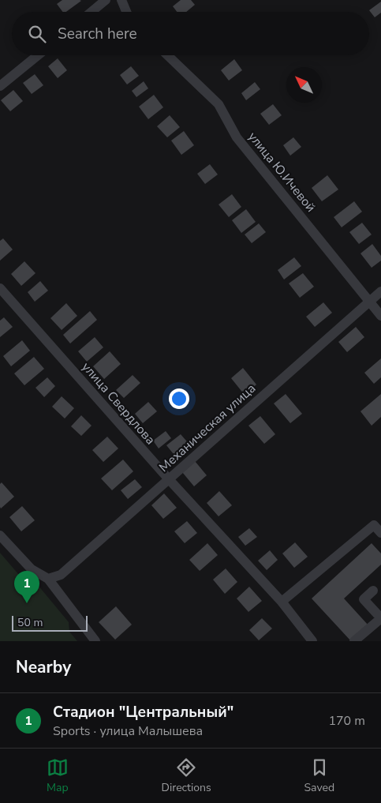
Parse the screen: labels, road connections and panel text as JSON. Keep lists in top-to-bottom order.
{
  "streets": {
    "street": ["улица Ю.Ичевой", "улица Свердлова", "Механическая улица"]
  },
  "crossings": [
    ["улица Ю.Ичевой", "Механическая улица"],
    ["улица Свердлова", "Механическая улица"]
  ],
  "scale_bar": "50 m",
  "north": "top left",
  "page": {
    "search": "Search here",
    "pins": "1",
    "scale": "50 m",
    "heading": "Nearby",
    "list": [
      {
        "mark": "1",
        "name": "Стадион \"Центральный\"",
        "note": "Sports · улица Малышева",
        "value": "170 m"
      }
    ],
    "nav": ["Map", "Directions", "Saved"]
  }
}
